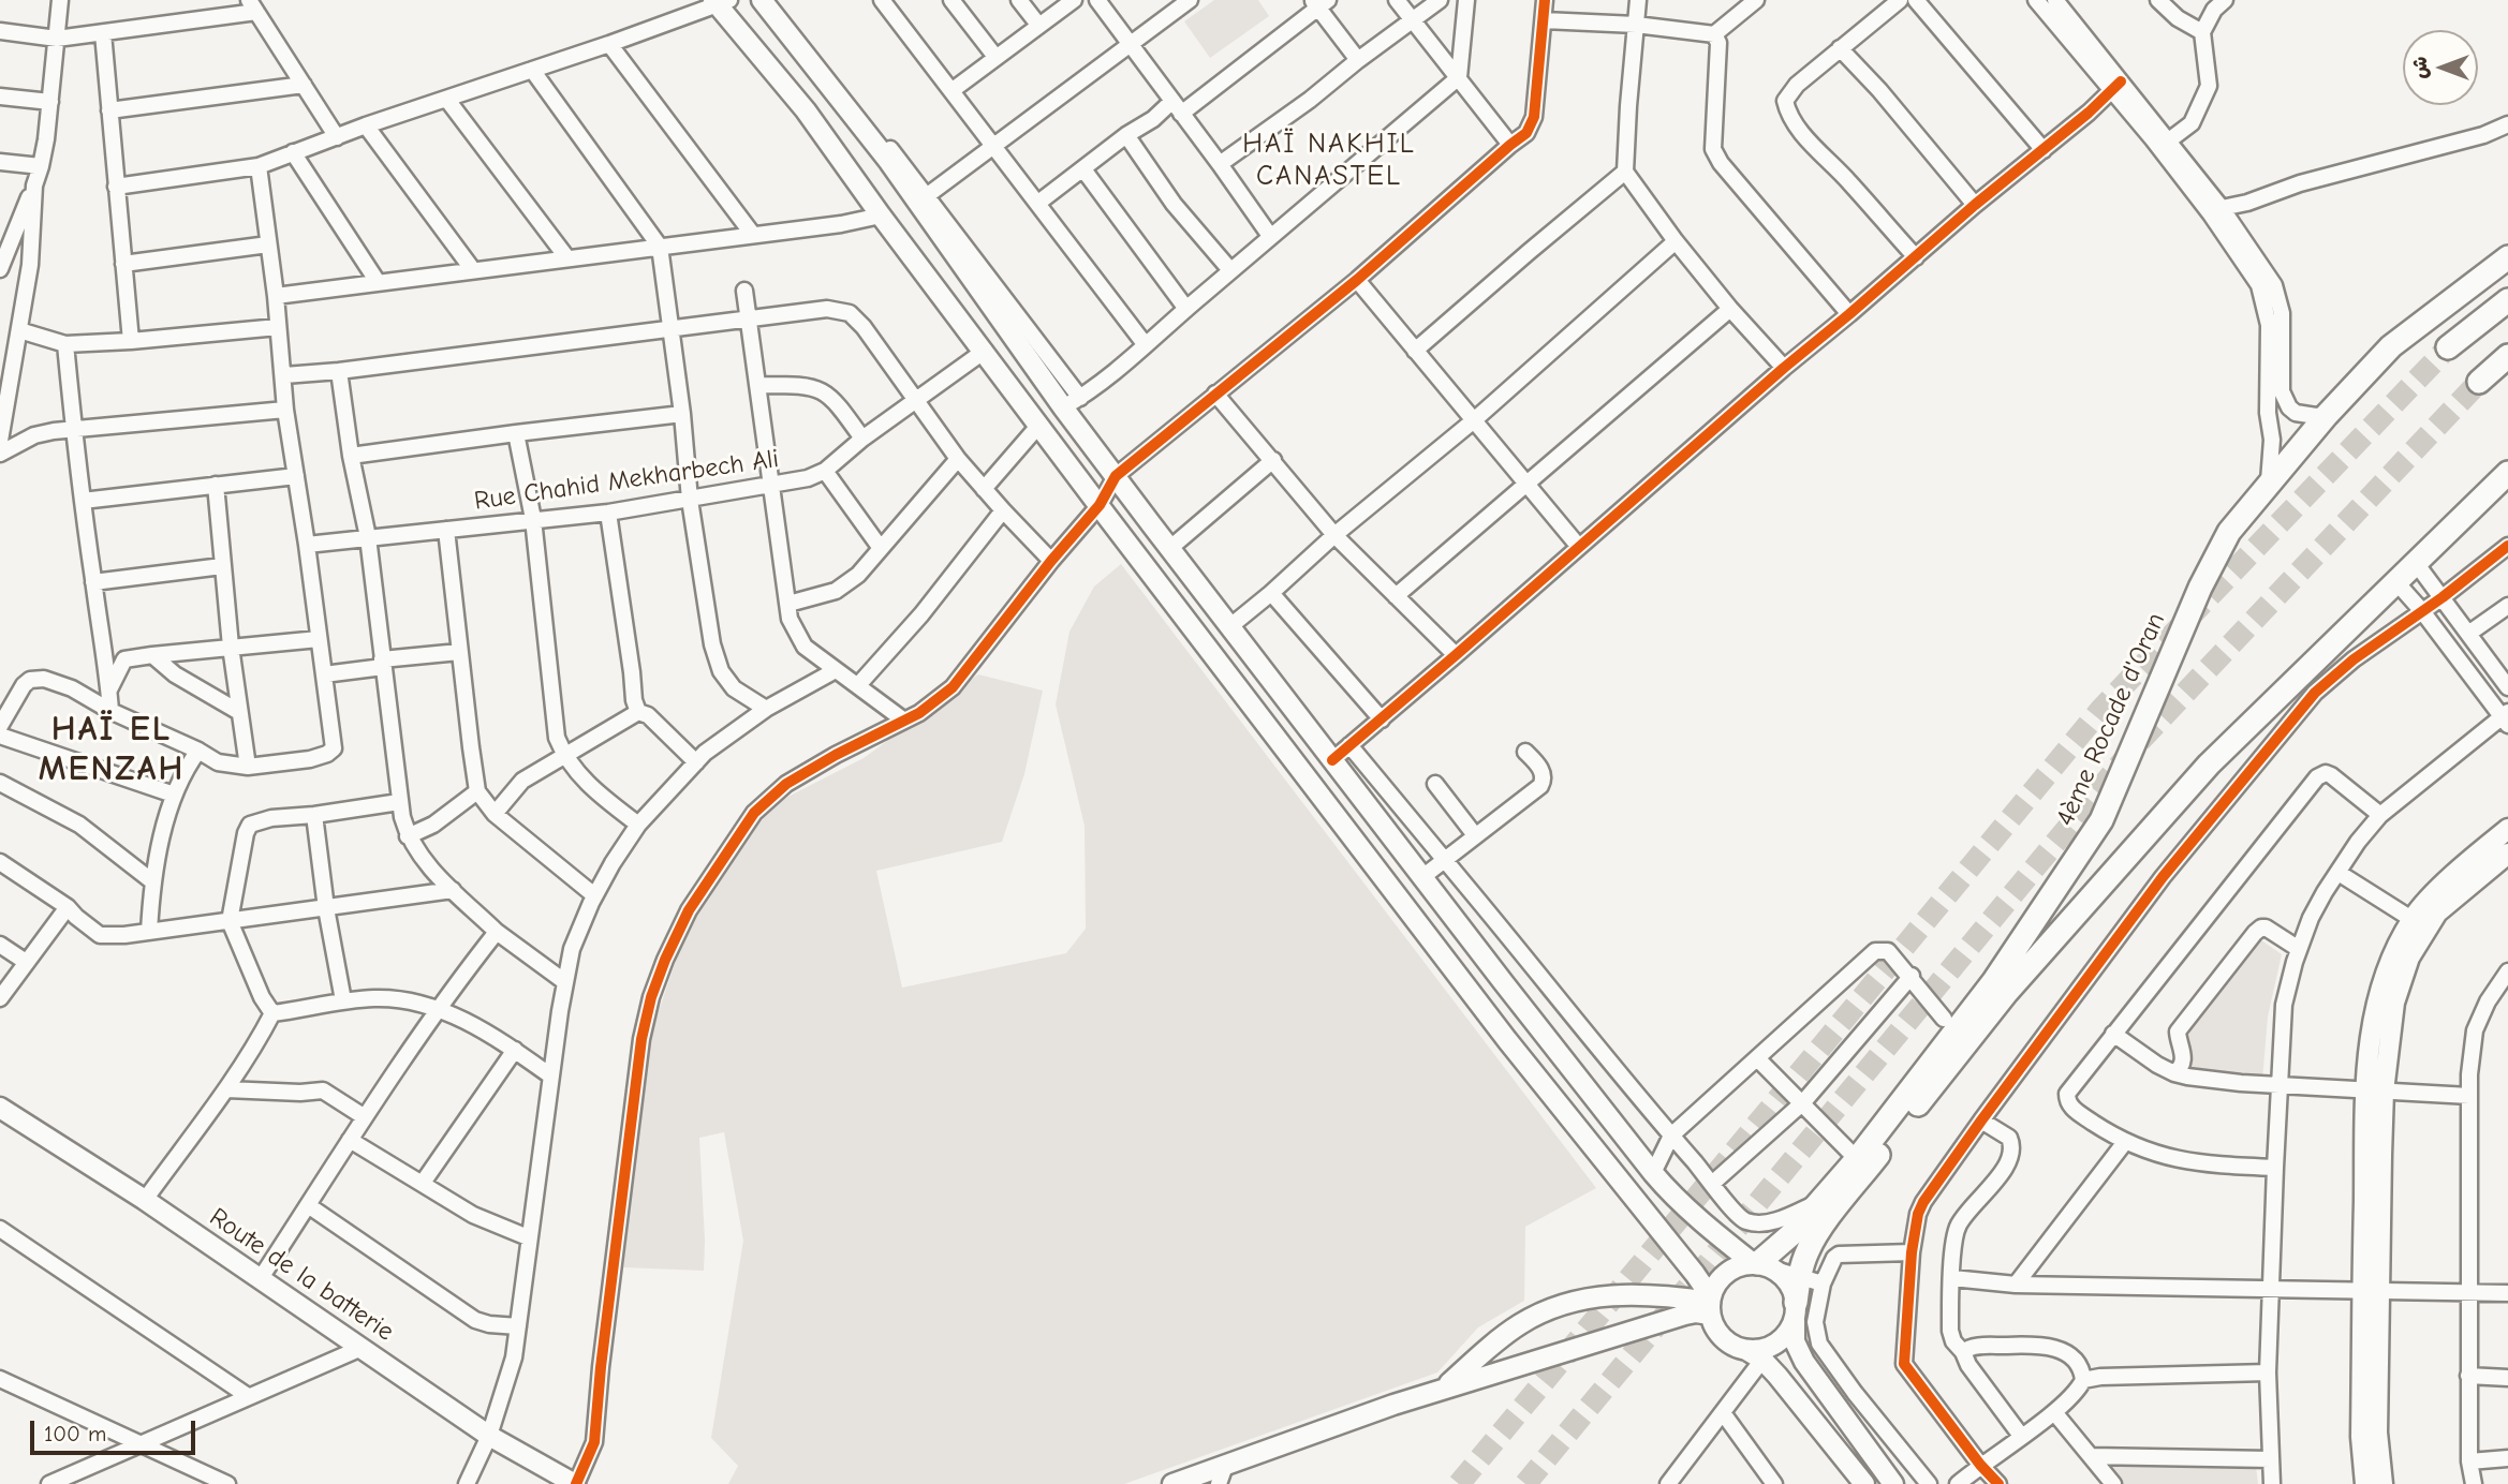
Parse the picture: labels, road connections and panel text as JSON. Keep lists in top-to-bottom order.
{
  "streets": {
    "highway": ["4ème Rocade d'Oran"],
    "main road": ["Route de la batterie"],
    "street": ["Rue Chahid Mekharbech Ali"]
  },
  "districts": ["HAÏ NAKHIL CANASTEL", "HAÏ EL MENZAH"],
  "scale_bar": "100 m",
  "north": "left"
}
